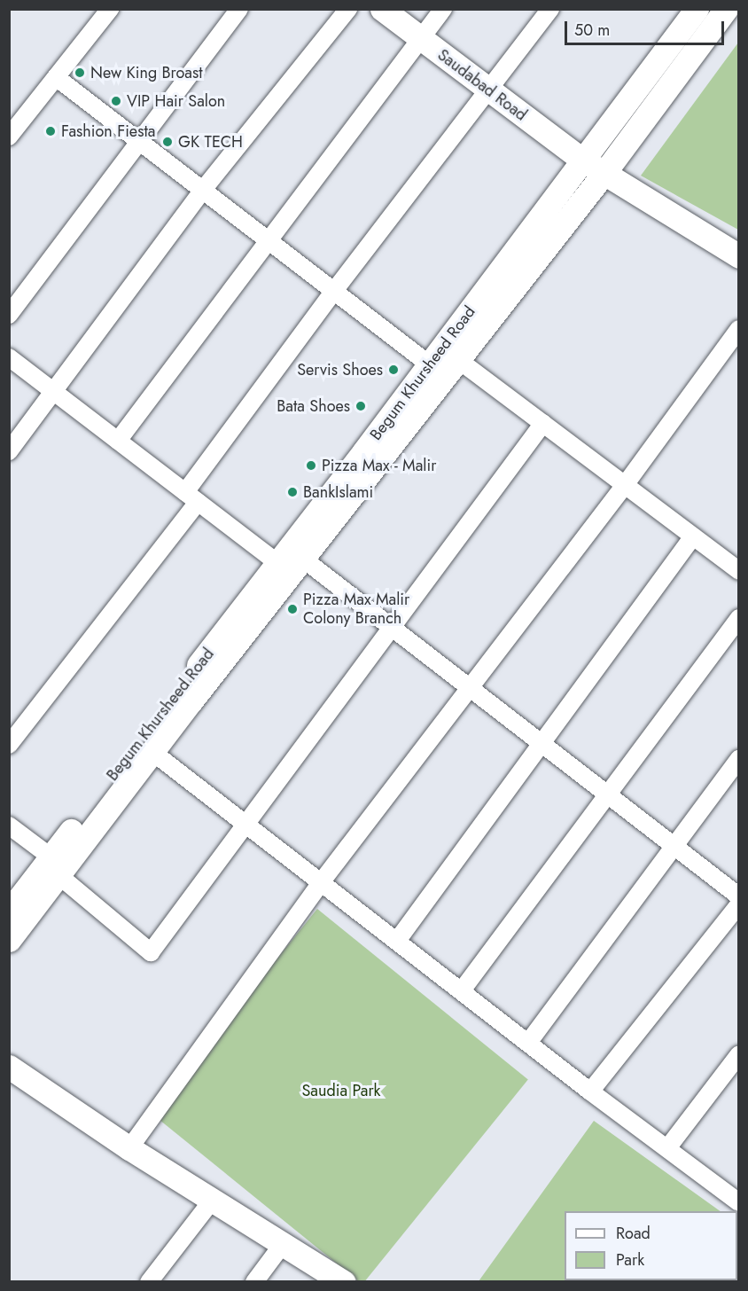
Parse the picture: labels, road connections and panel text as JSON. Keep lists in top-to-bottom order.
{
  "streets": {
    "main road": ["Saudabad Road", "Begum Khursheed Road"]
  },
  "crossings": [
    ["Saudabad Road", "Begum Khursheed Road"]
  ],
  "parks": ["Saudia Park"],
  "places": [
    "New King Broast",
    "VIP Hair Salon",
    "Fashion Fiesta",
    "GK TECH",
    "Servis Shoes",
    "Bata Shoes",
    "Pizza Max - Malir",
    "BankIslami",
    "Pizza Max Malir Colony Branch"
  ],
  "legend": ["Road", "Park"],
  "scale_bar": "50 m"
}
